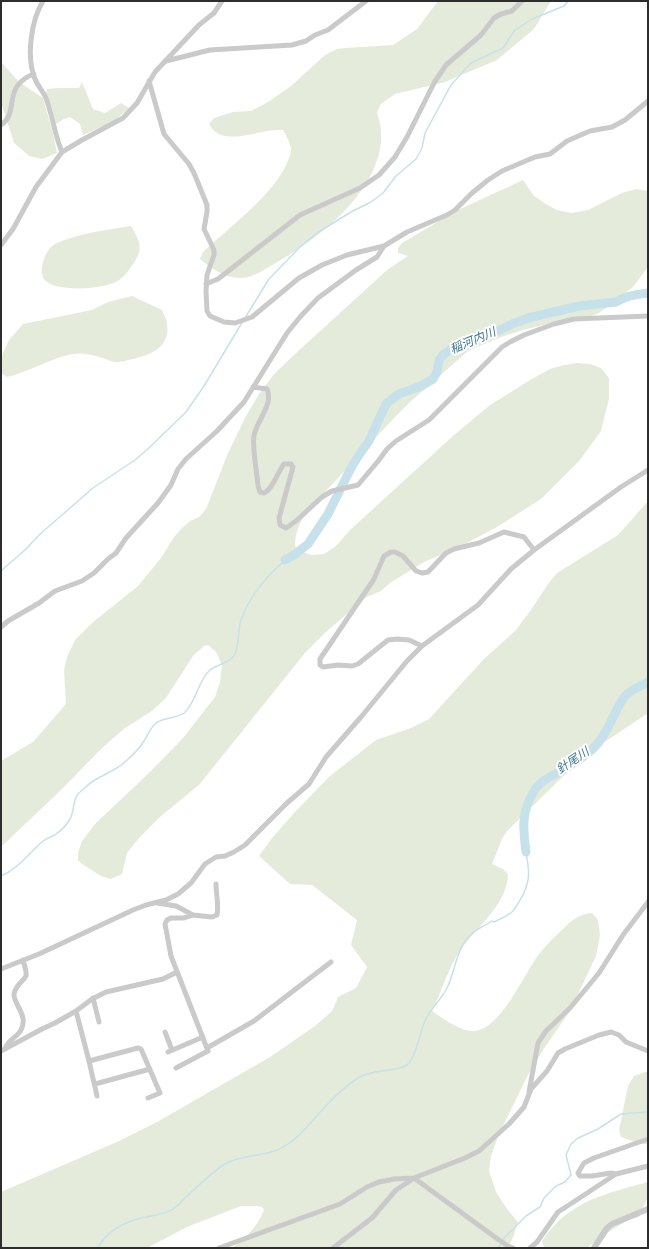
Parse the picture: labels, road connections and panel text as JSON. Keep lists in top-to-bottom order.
{
  "water": ["稲河内川", "針尾川"]
}
